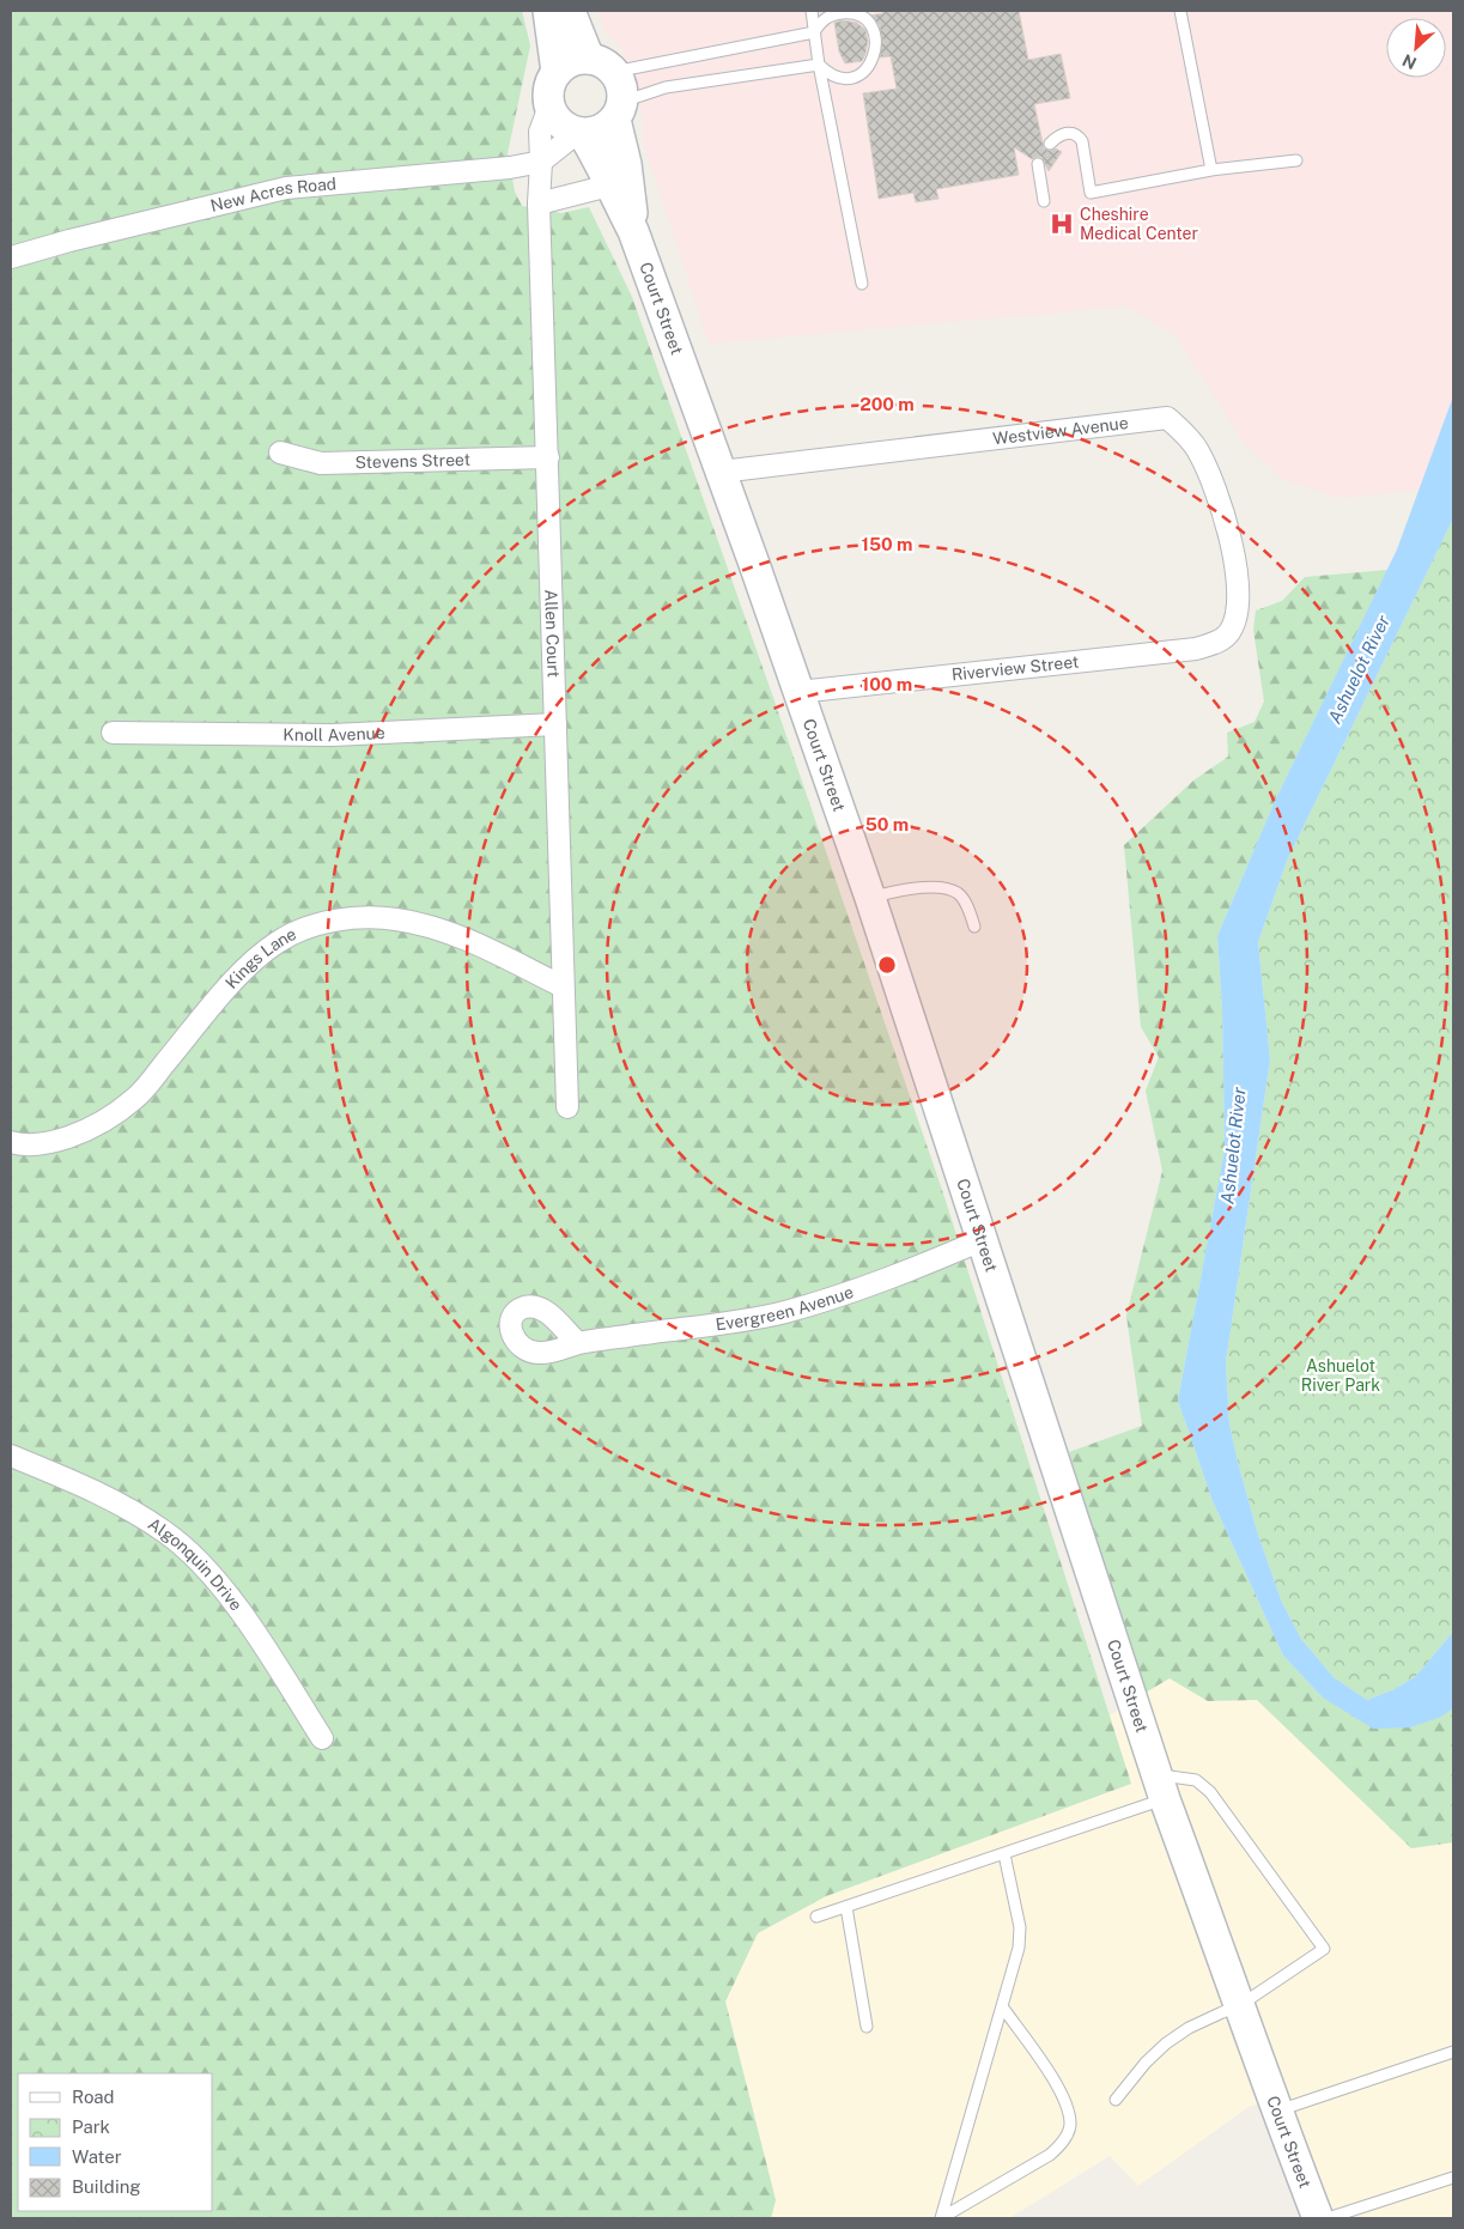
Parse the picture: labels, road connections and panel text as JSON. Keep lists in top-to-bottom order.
{
  "streets": {
    "main road": ["Court Street"],
    "street": [
      "New Acres Road",
      "Westview Avenue",
      "Stevens Street",
      "Allen Court",
      "Riverview Street",
      "Knoll Avenue",
      "Kings Lane",
      "Evergreen Avenue",
      "Algonquin Drive"
    ]
  },
  "crossings": [
    ["New Acres Road", "Allen Court"],
    ["Court Street", "Westview Avenue"],
    ["Court Street", "Allen Court"],
    ["Court Street", "Riverview Street"],
    ["Court Street", "Evergreen Avenue"],
    ["Westview Avenue", "Riverview Street"],
    ["Stevens Street", "Allen Court"],
    ["Allen Court", "Knoll Avenue"],
    ["Allen Court", "Kings Lane"]
  ],
  "water": ["Ashuelot River"],
  "parks": ["Ashuelot River Park"],
  "places": {
    "hospital": ["Cheshire Medical Center"]
  },
  "legend": [
    "Road",
    "Park",
    "Water",
    "Building"
  ],
  "north": "bottom left",
  "rings": [
    "200 m",
    "150 m",
    "100 m",
    "50 m"
  ]
}
